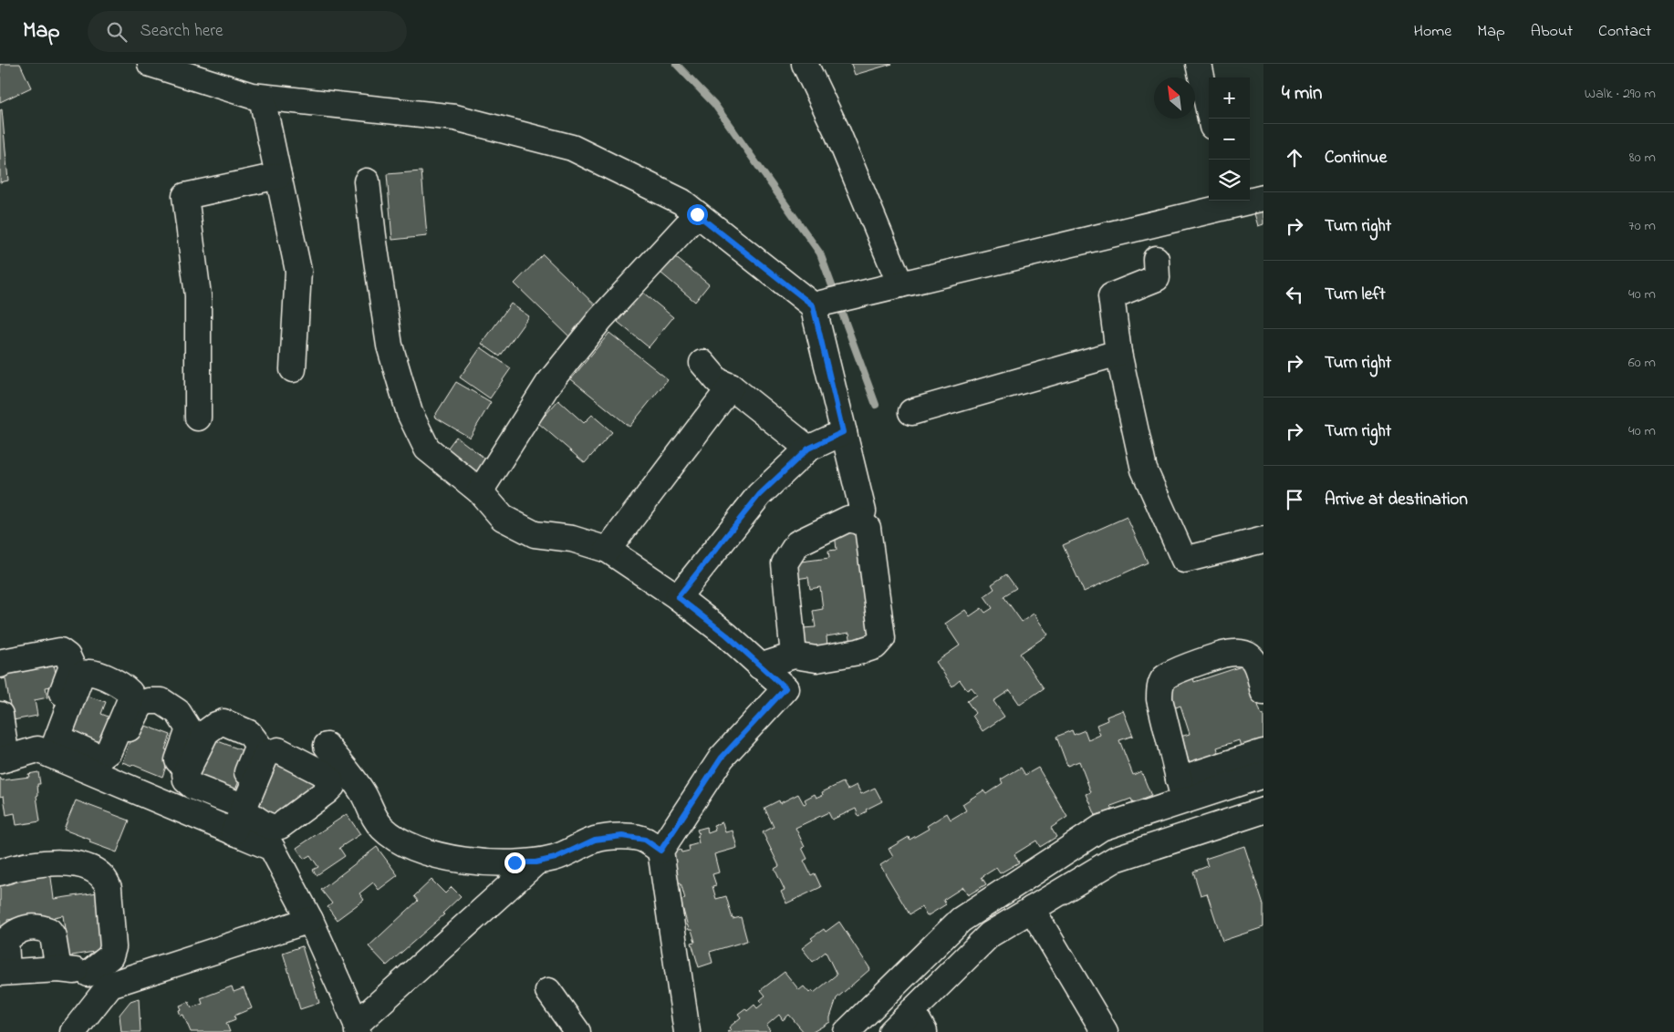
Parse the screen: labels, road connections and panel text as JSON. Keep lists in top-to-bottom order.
{
  "north": "top left",
  "page": {
    "header": "Map",
    "search": "Search here",
    "nav": [
      "Home",
      "Map",
      "About",
      "Contact"
    ],
    "heading": ["4 min", "Walk · 290 m"],
    "map_buttons": ["+", "−"],
    "list": [
      ["Continue", "80 m"],
      ["Turn right", "70 m"],
      ["Turn left", "40 m"],
      ["Turn right", "60 m"],
      ["Turn right", "40 m"],
      "Arrive at destination"
    ]
  }
}
